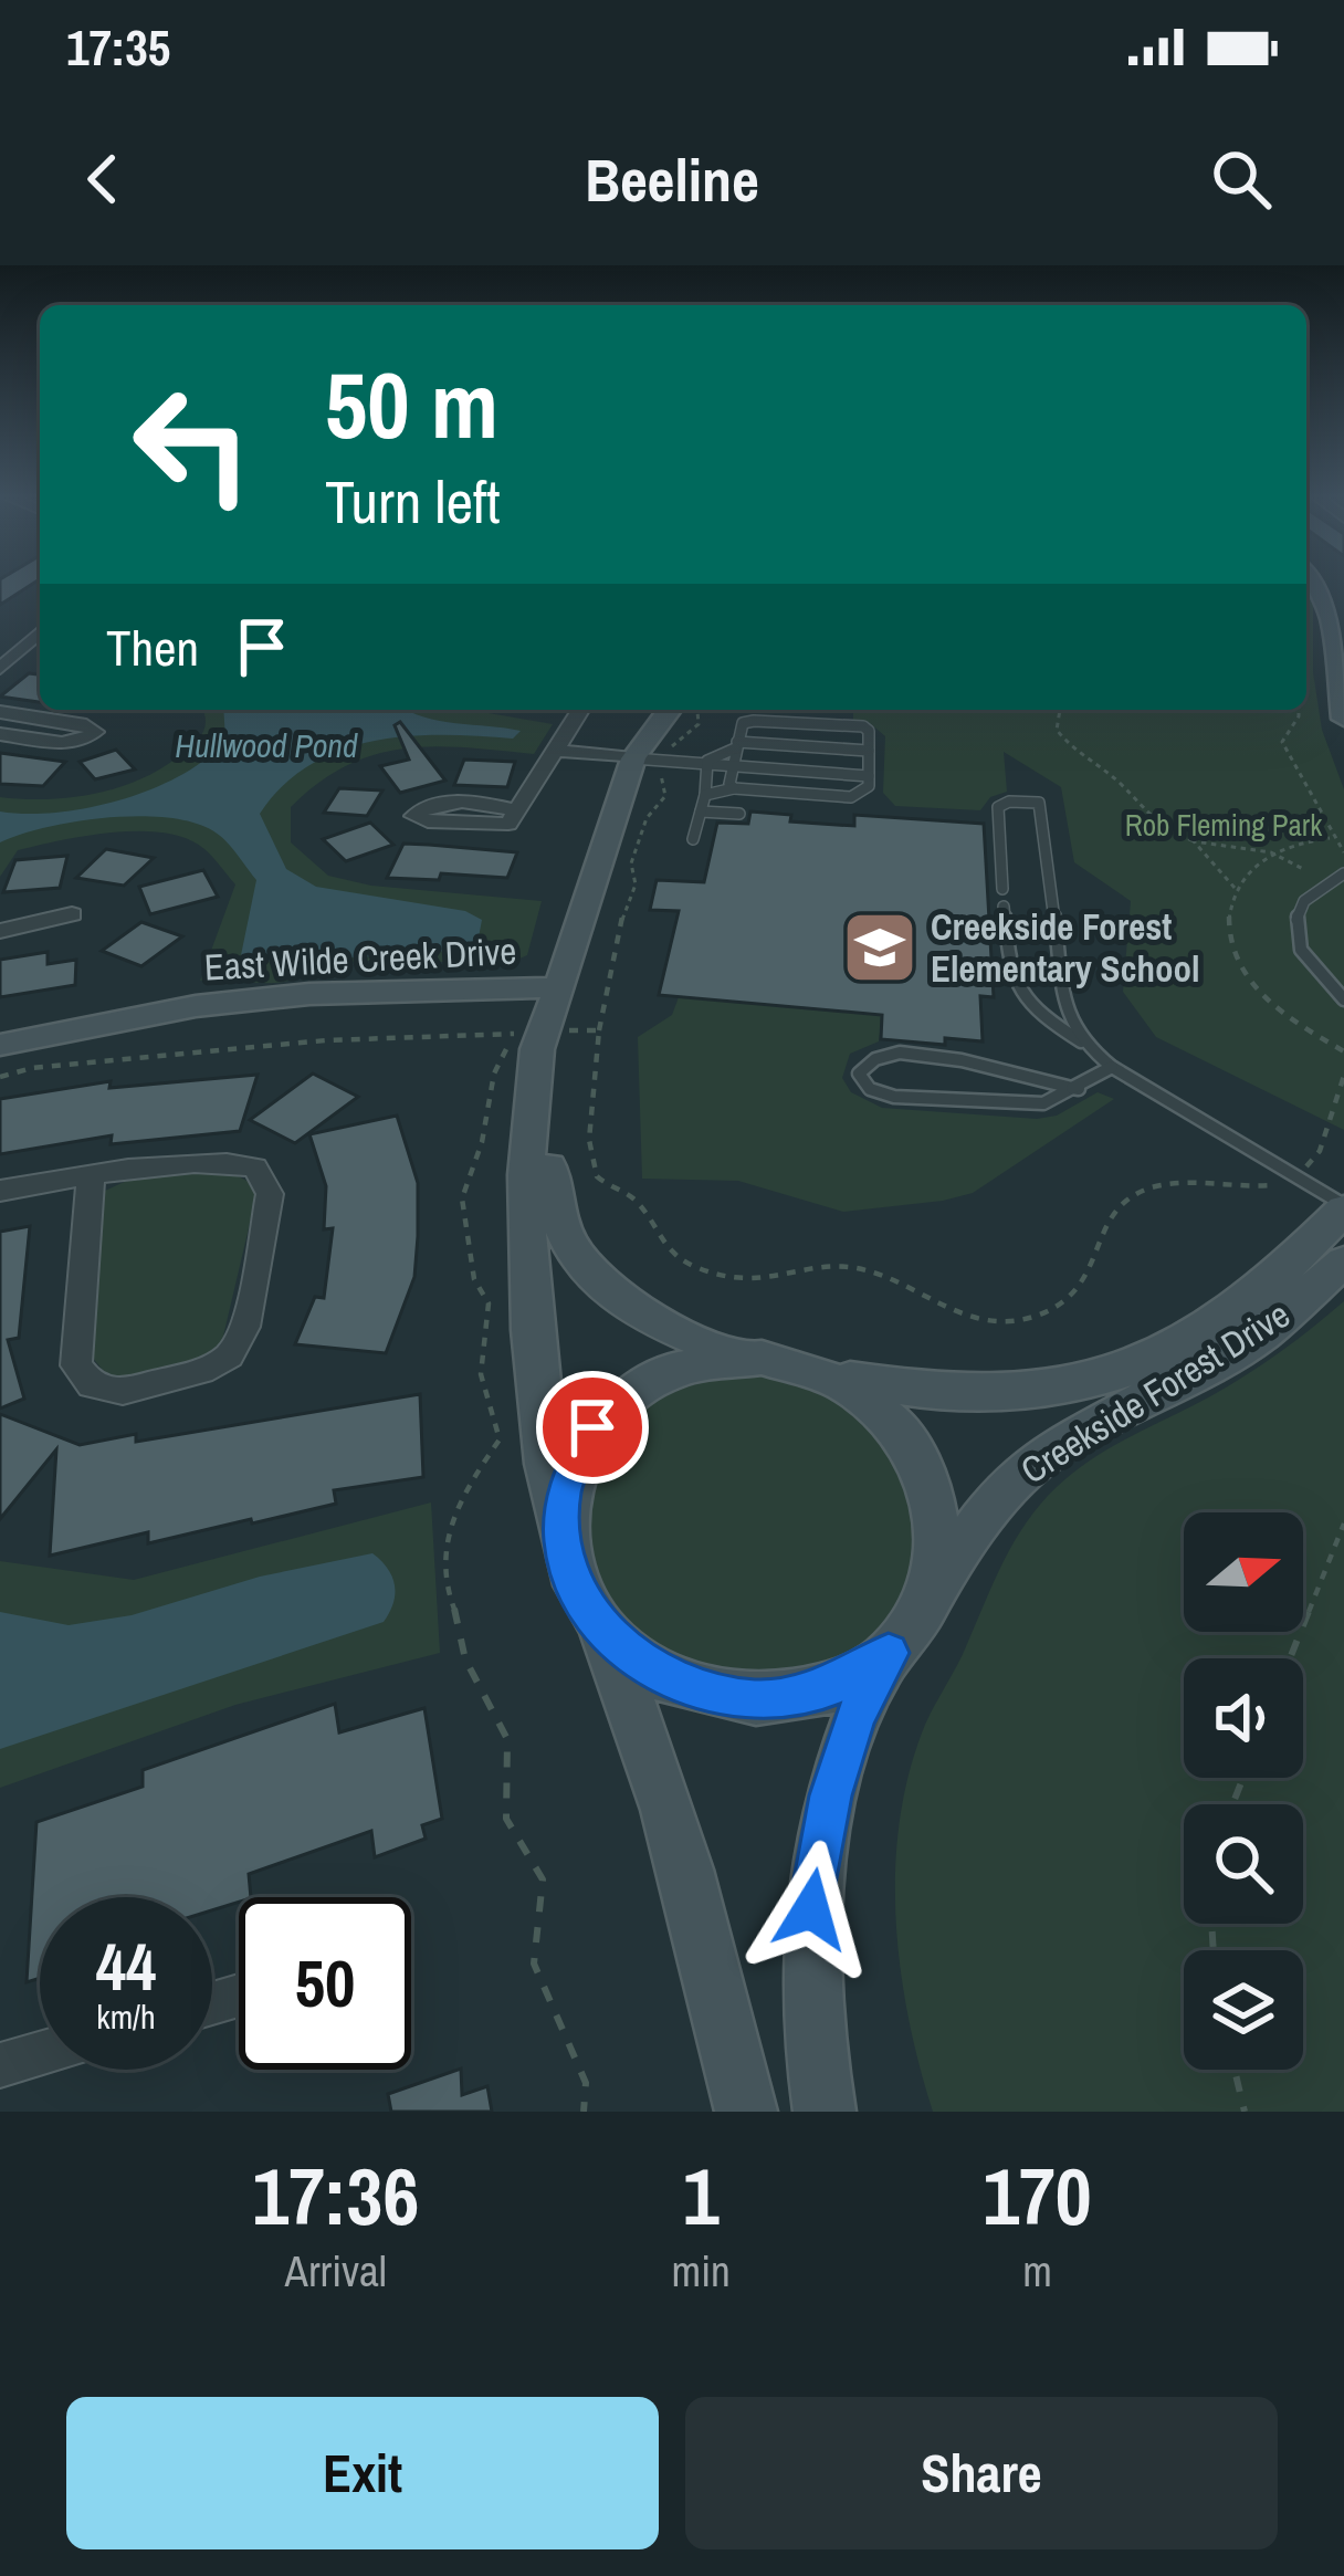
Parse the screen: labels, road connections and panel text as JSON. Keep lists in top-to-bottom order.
{
  "streets": {
    "main road": ["East Wilde Creek Drive", "Creekside Forest Drive"]
  },
  "water": ["Hullwood Pond"],
  "parks": ["Rob Fleming Park"],
  "places": {
    "school or university": ["Creekside Forest Elementary School"]
  },
  "north": "right",
  "page": {
    "status": "17:35",
    "header": "Beeline",
    "turn": ["50 m", "Turn left"],
    "then": "Then",
    "speed": "44 km/h",
    "limit": "50",
    "eta": [
      "17:36",
      "Arrival",
      "1",
      "min",
      "170",
      "m"
    ],
    "buttons": ["Exit", "Share"]
  }
}
